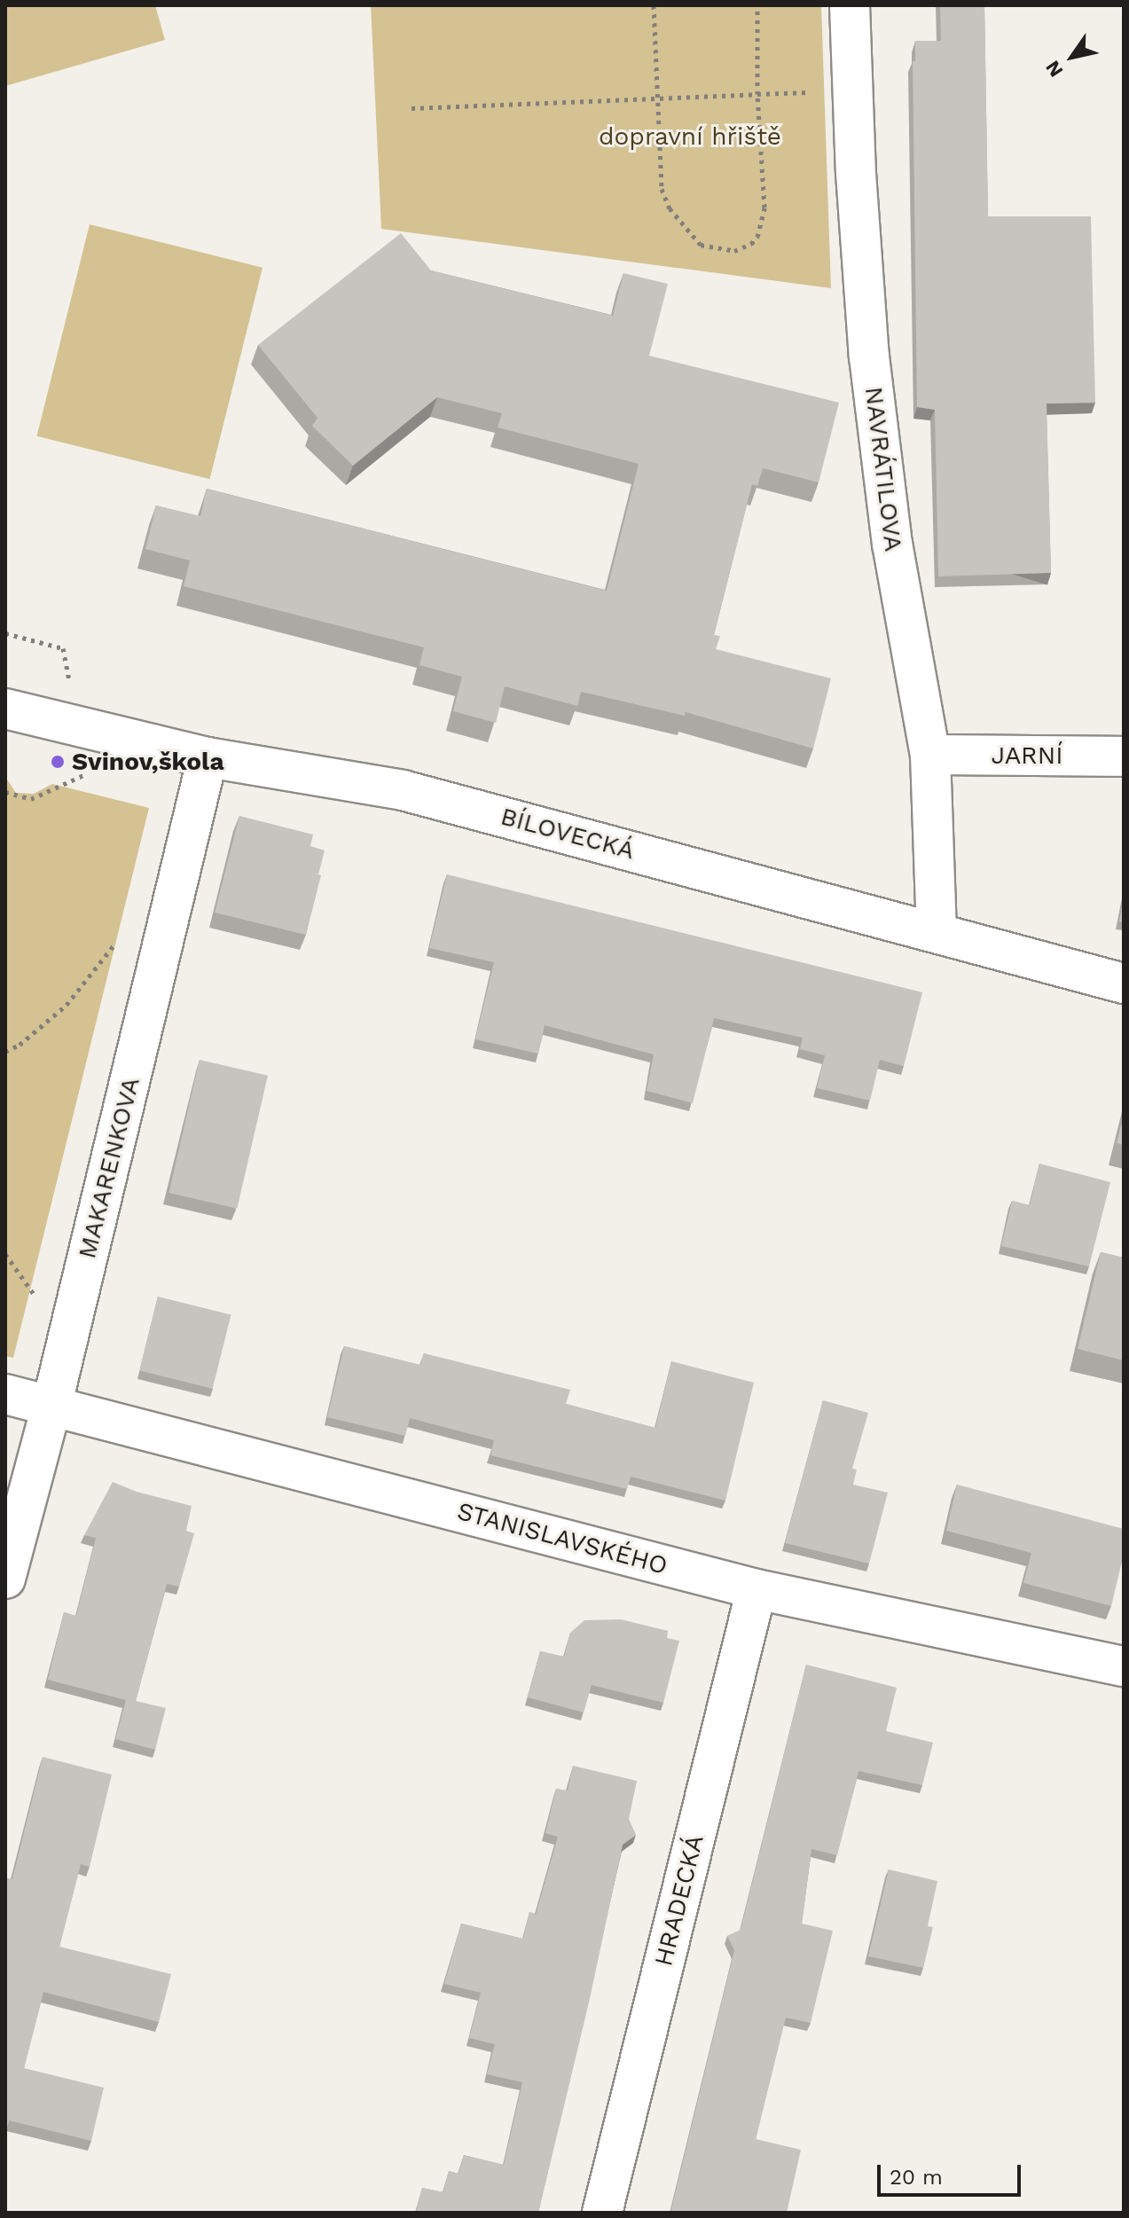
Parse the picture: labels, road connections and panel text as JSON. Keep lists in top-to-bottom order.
{
  "streets": {
    "street": [
      "NAVRÁTILOVA",
      "JARNÍ",
      "BÍLOVECKÁ",
      "MAKARENKOVA",
      "STANISLAVSKÉHO",
      "HRADECKÁ"
    ]
  },
  "crossings": [
    ["NAVRÁTILOVA", "JARNÍ"],
    ["NAVRÁTILOVA", "BÍLOVECKÁ"],
    ["BÍLOVECKÁ", "MAKARENKOVA"],
    ["MAKARENKOVA", "STANISLAVSKÉHO"],
    ["STANISLAVSKÉHO", "HRADECKÁ"]
  ],
  "parks": ["dopravní hřiště"],
  "places": ["Svinov,škola"],
  "scale_bar": "20 m",
  "north": "bottom left"
}
